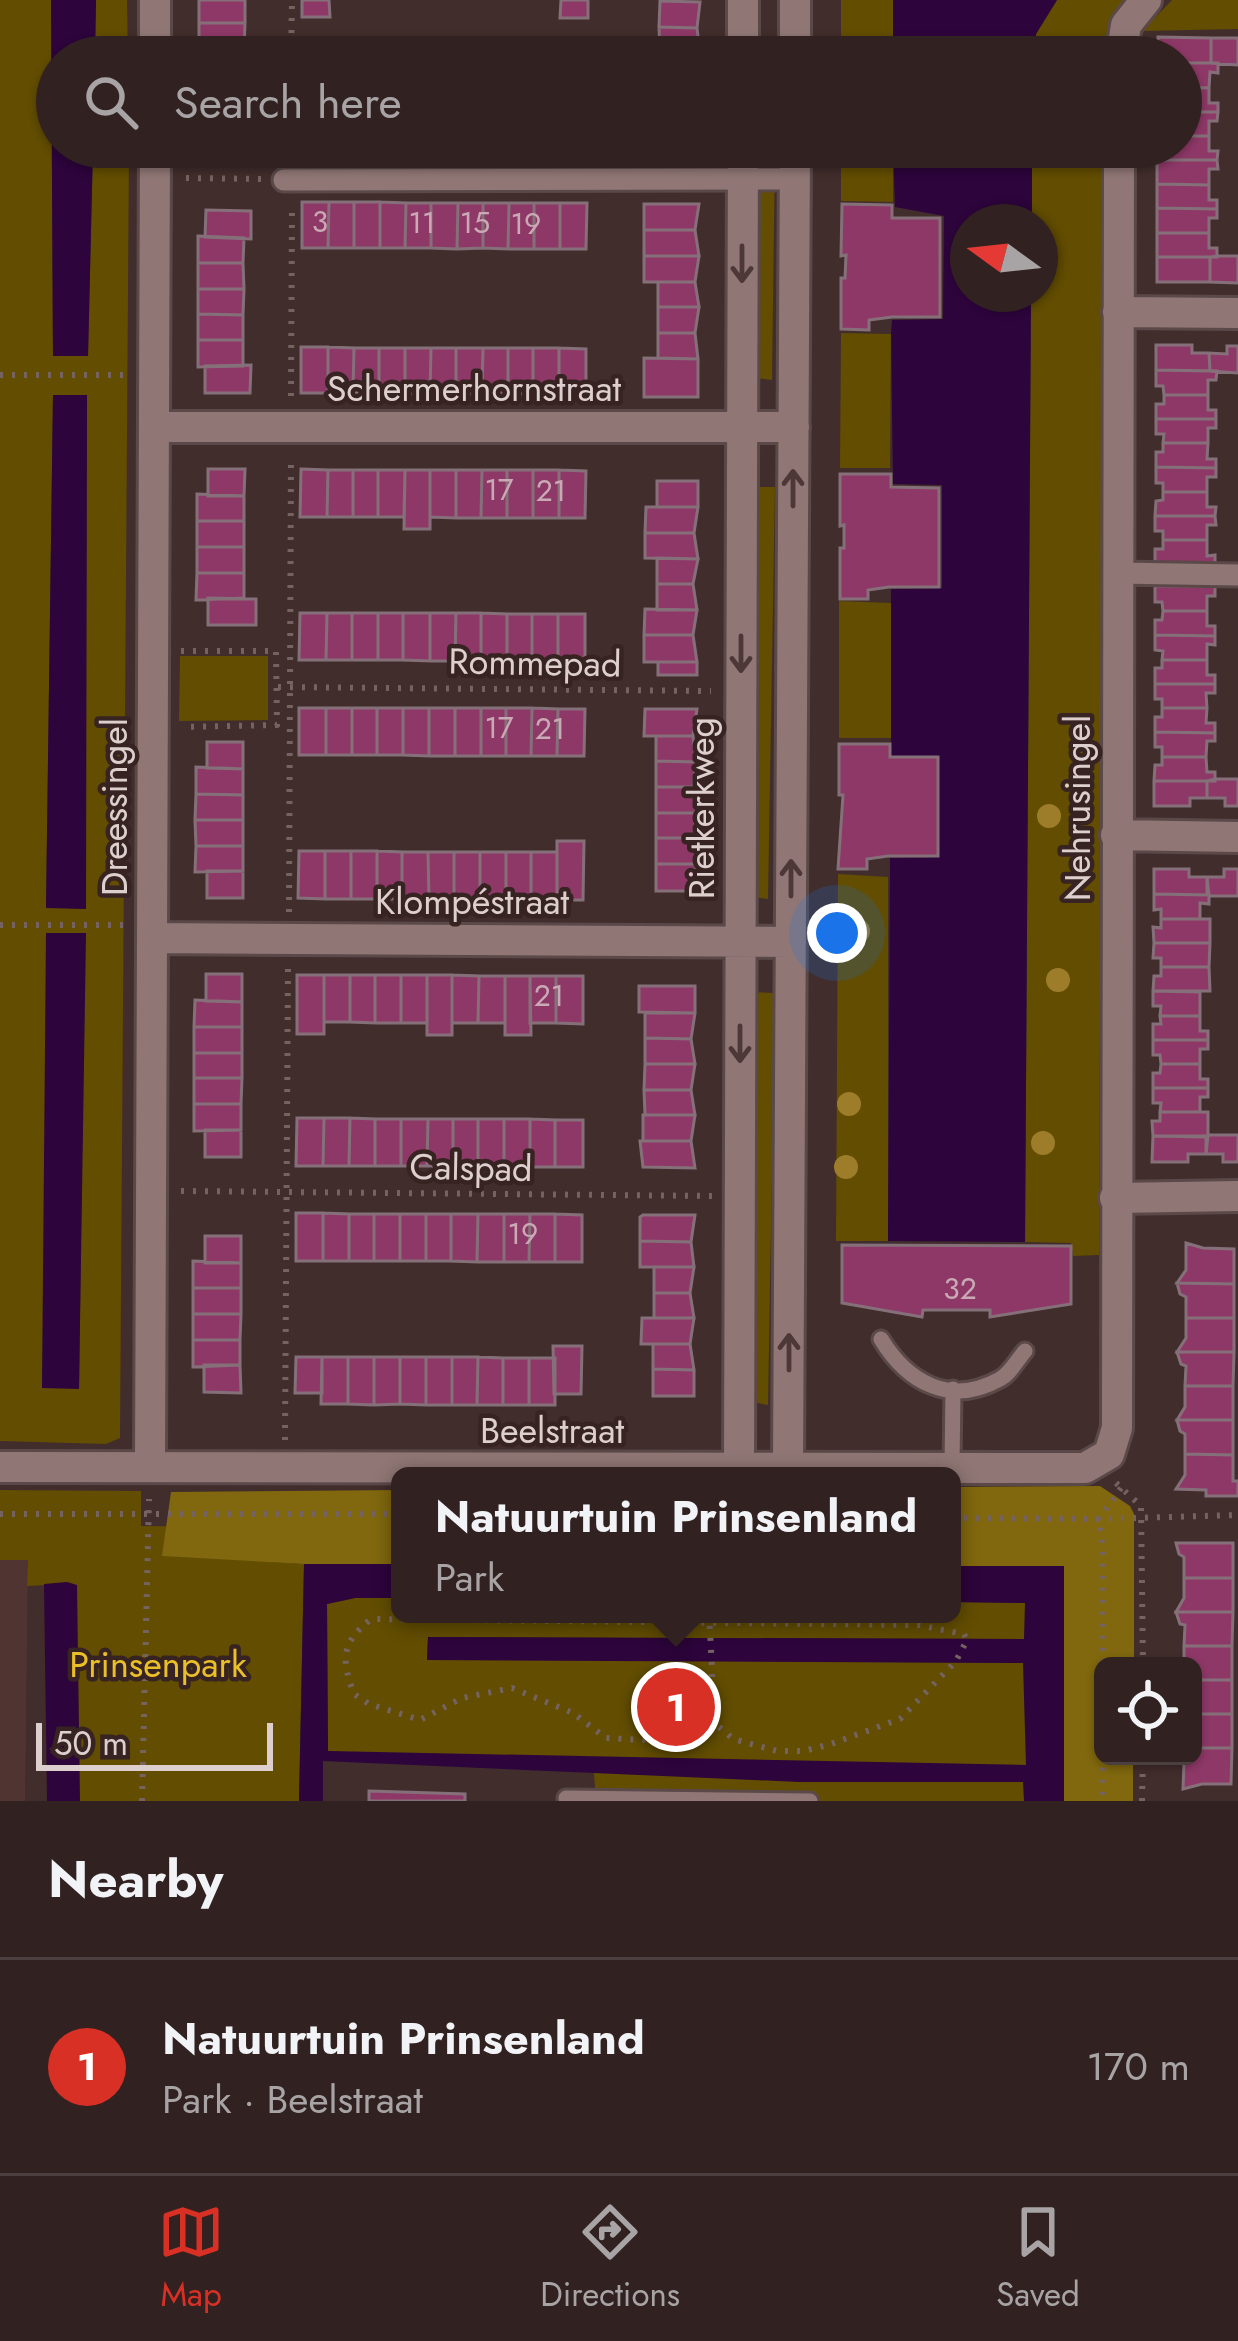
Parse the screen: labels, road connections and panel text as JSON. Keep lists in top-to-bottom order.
{
  "streets": {
    "street": [
      "Schermerhornstraat",
      "Dreessingel",
      "Rietkerkweg",
      "Nehrusingel",
      "Klompéstraat",
      "Beelstraat"
    ],
    "path": ["Rommepad", "Calspad"]
  },
  "crossings": [
    ["Schermerhornstraat", "Dreessingel"],
    ["Schermerhornstraat", "Rietkerkweg"],
    ["Rommepad", "Rietkerkweg"],
    ["Dreessingel", "Klompéstraat"],
    ["Dreessingel", "Calspad"],
    ["Dreessingel", "Beelstraat"],
    ["Rietkerkweg", "Klompéstraat"],
    ["Rietkerkweg", "Calspad"],
    ["Nehrusingel", "Beelstraat"]
  ],
  "parks": ["Prinsenpark"],
  "house_numbers": [
    "3",
    "11",
    "15",
    "19",
    "17",
    "21",
    "17",
    "21",
    "21",
    "19",
    "32"
  ],
  "scale_bar": "50 m",
  "north": "left",
  "page": {
    "search": "Search here",
    "popup": ["Natuurtuin Prinsenland", "Park"],
    "pins": "1",
    "scale": "50 m",
    "heading": "Nearby",
    "list": [
      {
        "mark": "1",
        "name": "Natuurtuin Prinsenland",
        "note": "Park · Beelstraat",
        "value": "170 m"
      }
    ],
    "nav": ["Map", "Directions", "Saved"]
  }
}
